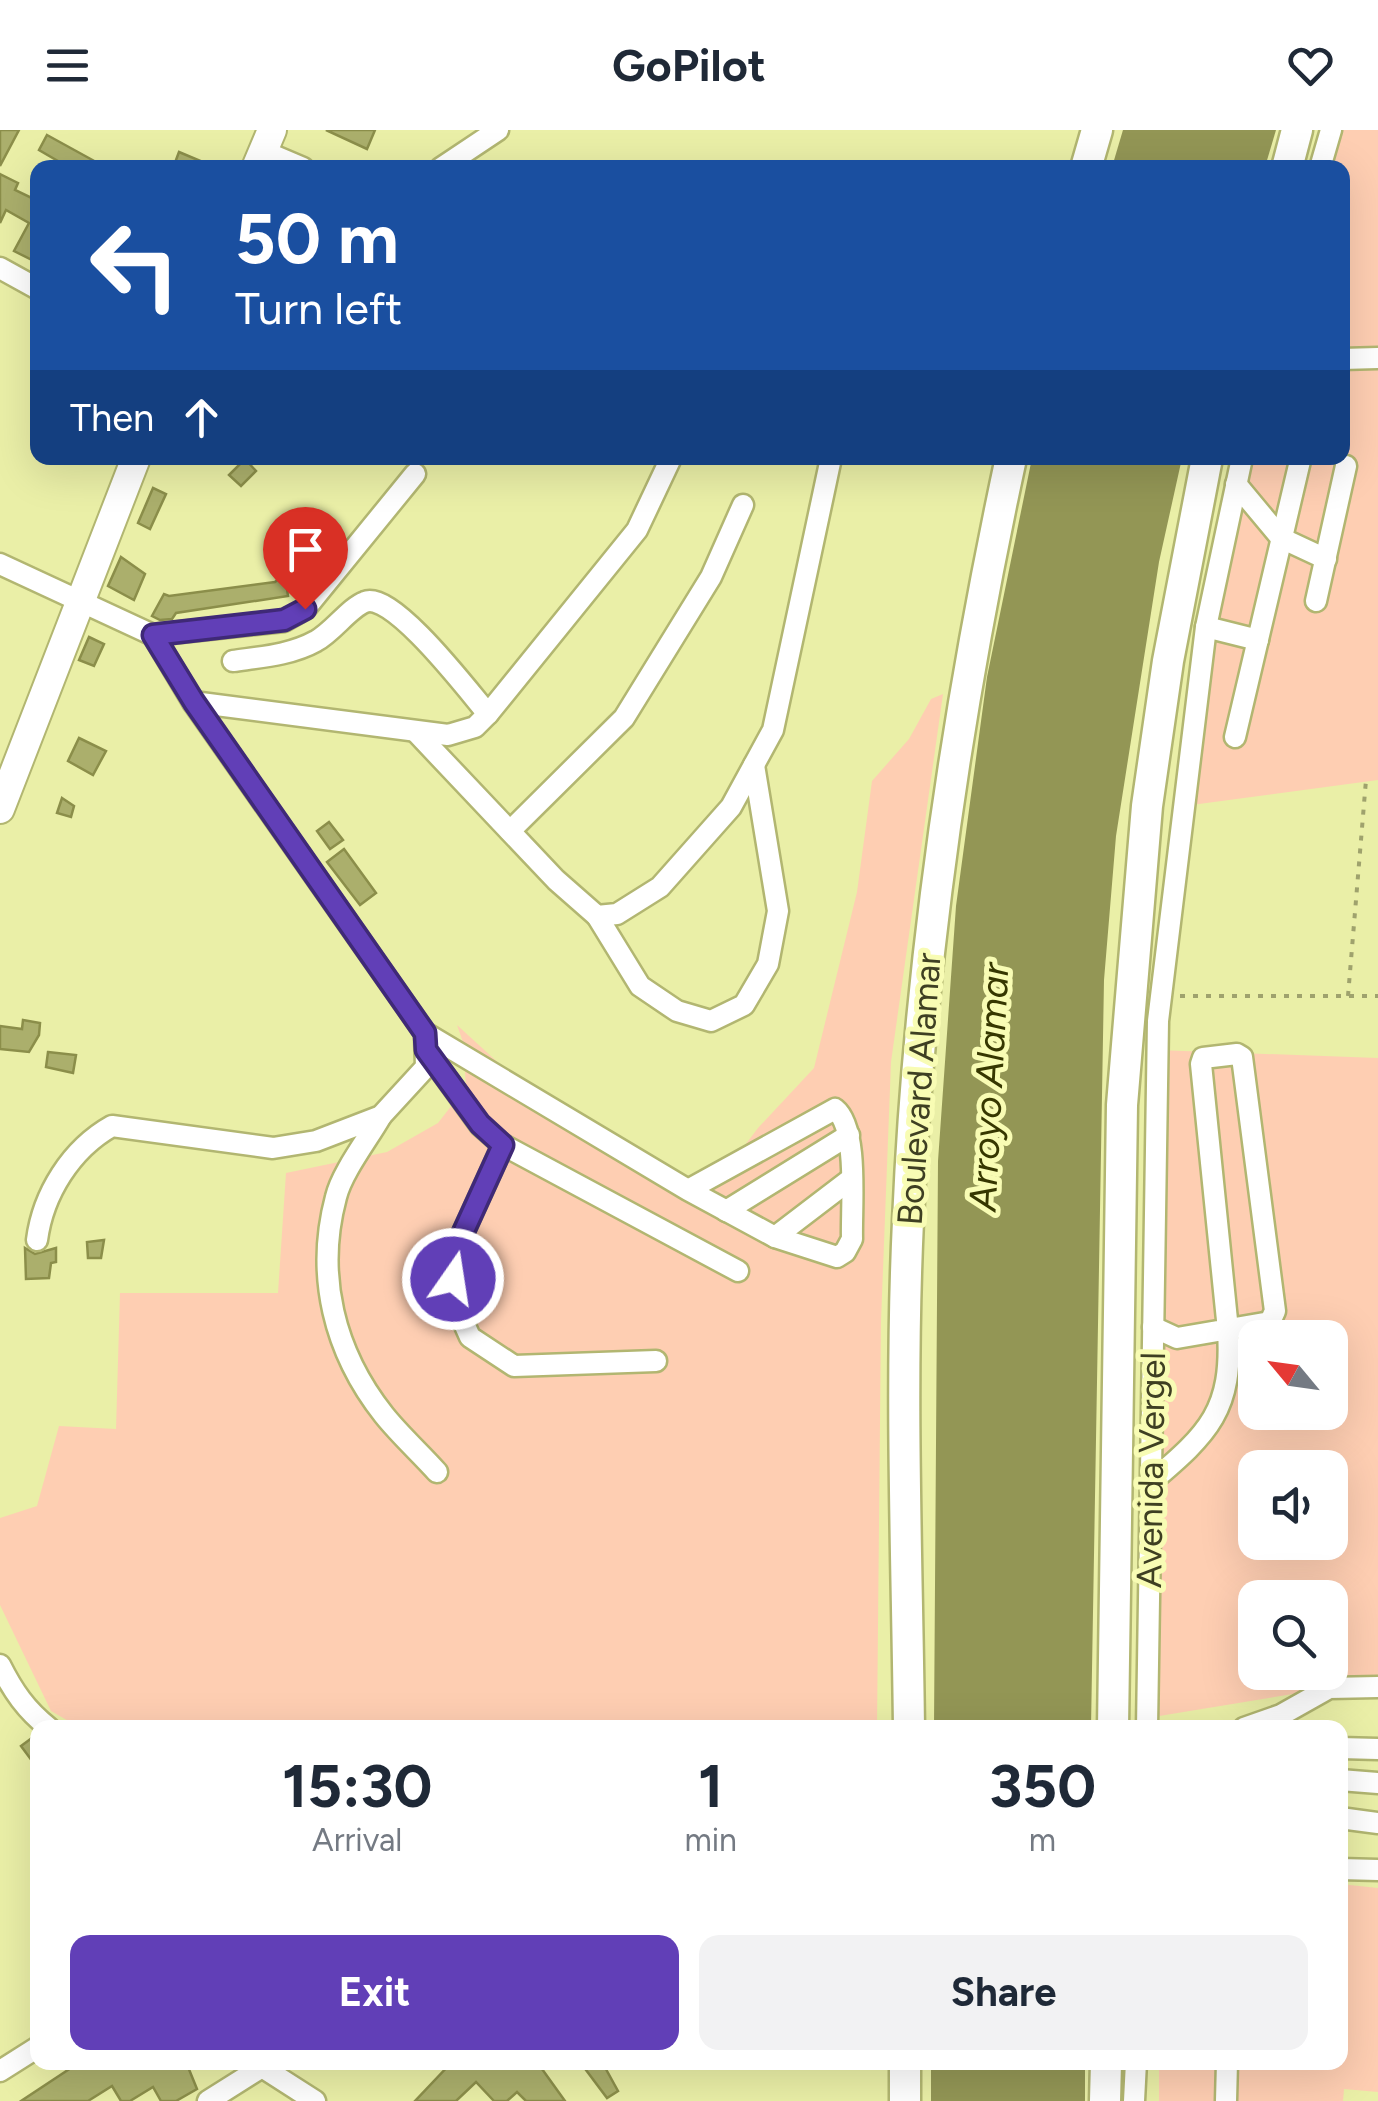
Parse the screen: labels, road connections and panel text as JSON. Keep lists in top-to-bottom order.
{
  "streets": {
    "highway": ["Boulevard Alamar"],
    "street": ["Avenida Vergel"]
  },
  "water": ["Arroyo Alamar"],
  "north": "top left",
  "page": {
    "header": "GoPilot",
    "turn": ["50 m", "Turn left"],
    "then": "Then",
    "eta": [
      "15:30",
      "Arrival",
      "1",
      "min",
      "350",
      "m"
    ],
    "buttons": ["Exit", "Share"]
  }
}
